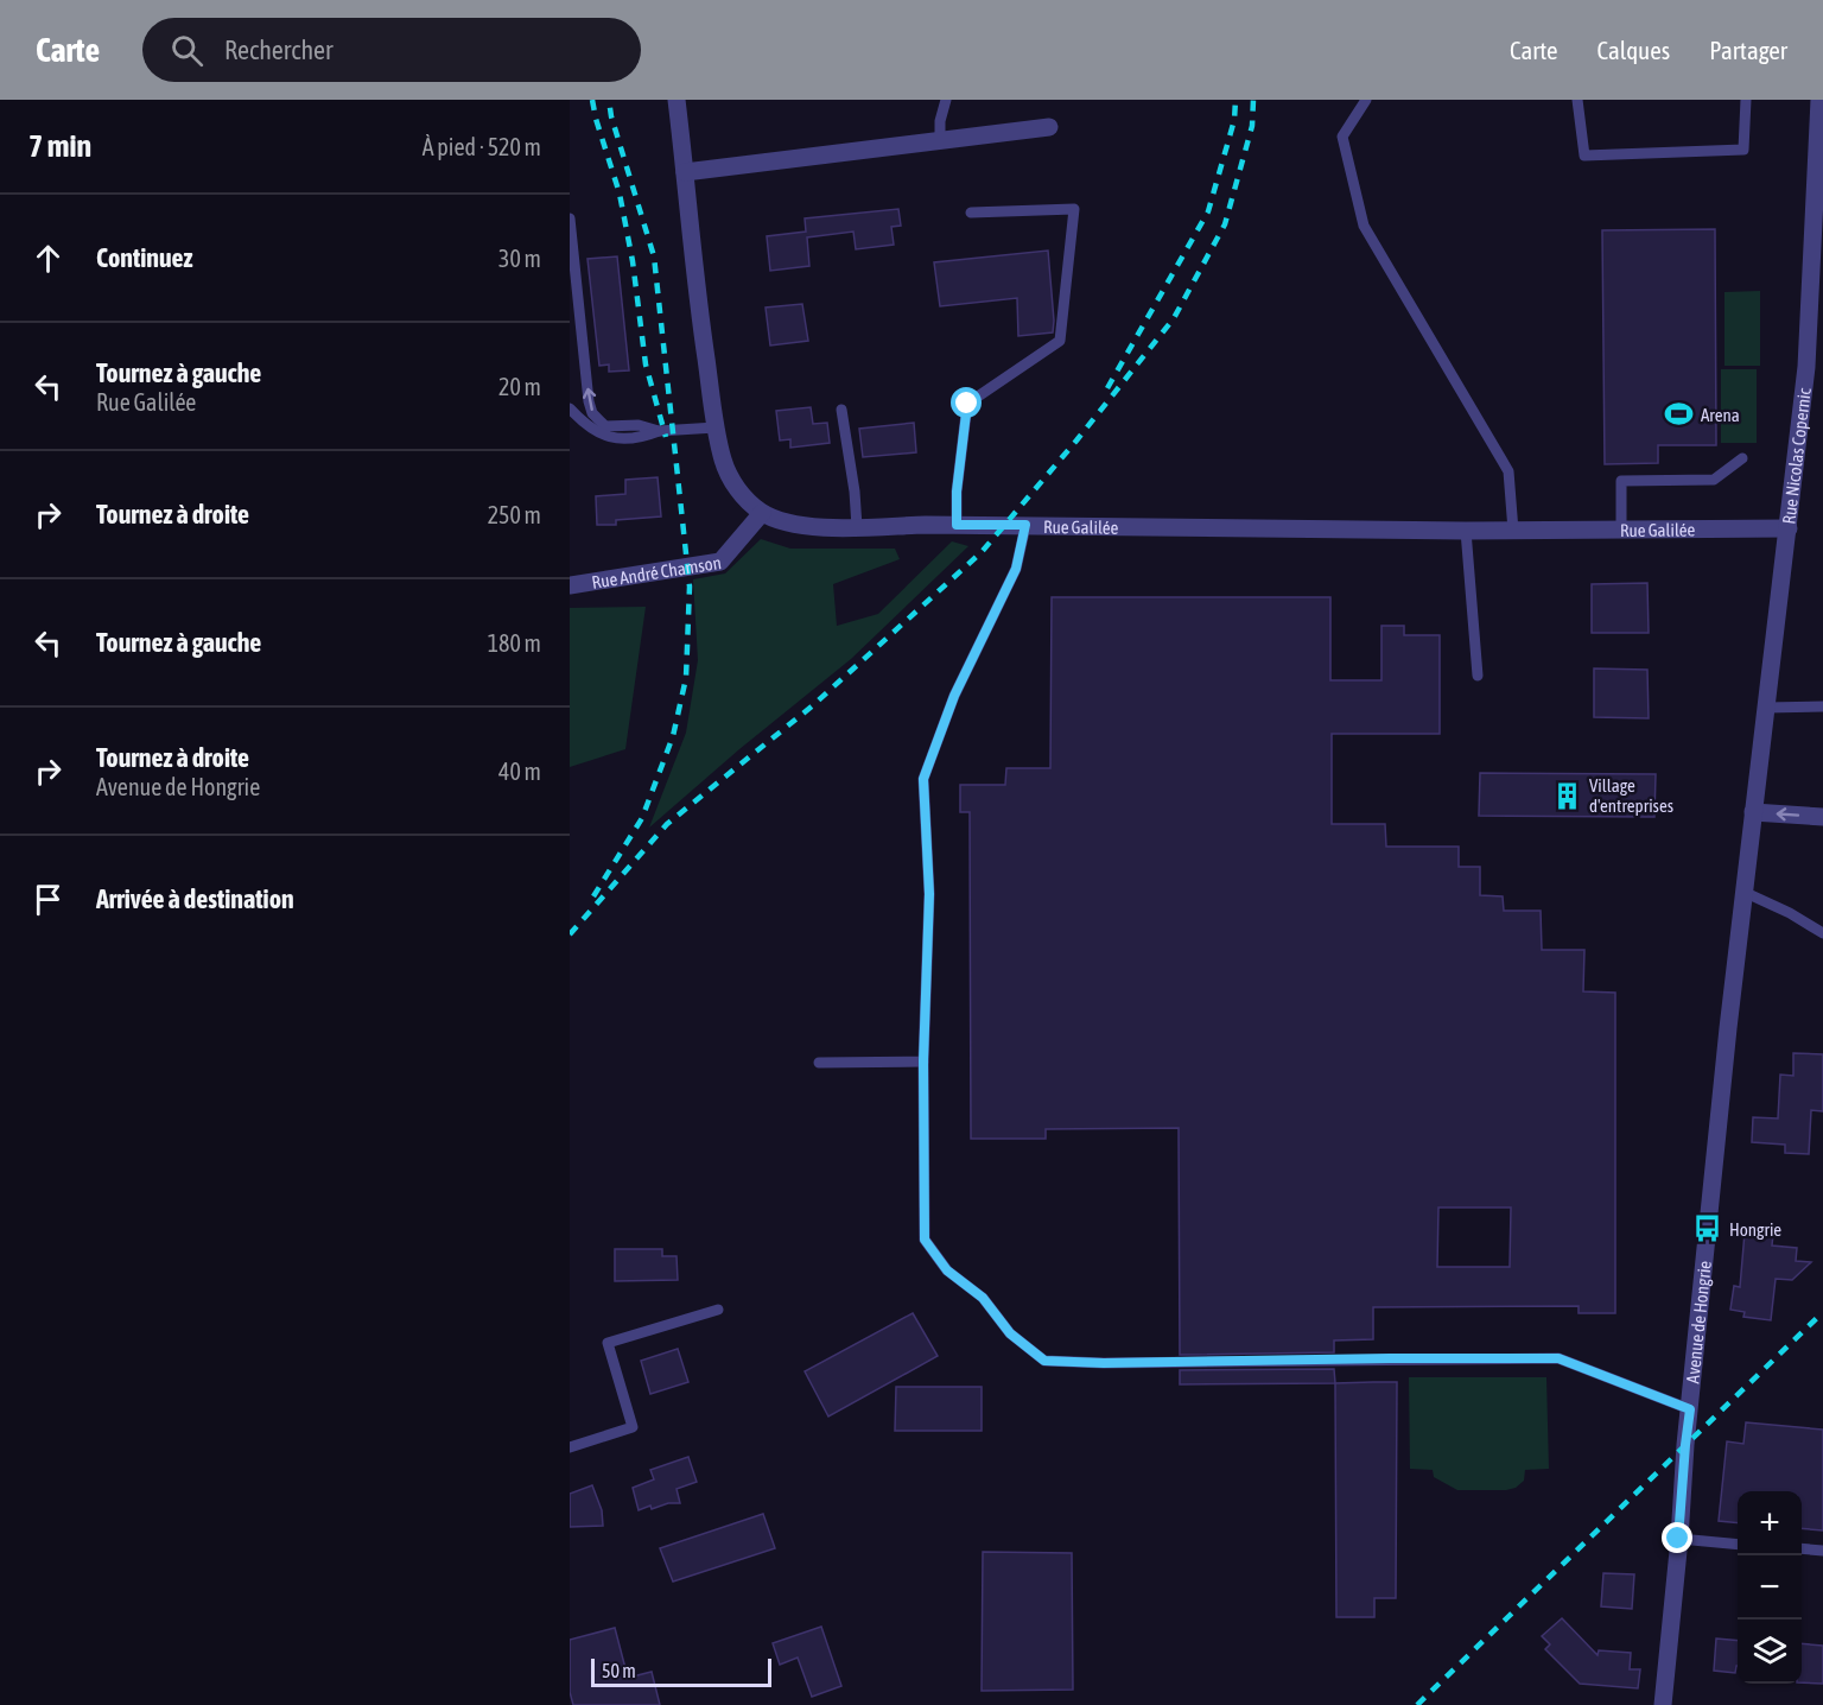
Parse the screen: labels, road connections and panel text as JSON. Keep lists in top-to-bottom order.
{
  "streets": {
    "street": [
      "Rue Nicolas Copernic",
      "Rue Galilée",
      "Rue André Chamson",
      "Avenue de Hongrie"
    ]
  },
  "crossings": [
    ["Rue Nicolas Copernic", "Rue Galilée"],
    ["Rue Nicolas Copernic", "Avenue de Hongrie"],
    ["Rue Galilée", "Rue André Chamson"]
  ],
  "places": {
    "sports": ["Arena"],
    "building": ["Village d'entreprises"],
    "bus stop": ["Hongrie"]
  },
  "scale_bar": "50 m",
  "page": {
    "header": "Carte",
    "search": "Rechercher",
    "nav": ["Carte", "Calques", "Partager"],
    "heading": ["7 min", "À pied · 520 m"],
    "list": [
      ["Continuez", "30 m"],
      ["Tournez à gauche", "Rue Galilée", "20 m"],
      ["Tournez à droite", "250 m"],
      ["Tournez à gauche", "180 m"],
      ["Tournez à droite", "Avenue de Hongrie", "40 m"],
      "Arrivée à destination"
    ],
    "map_buttons": ["+", "−"],
    "scale": "50 m"
  }
}
